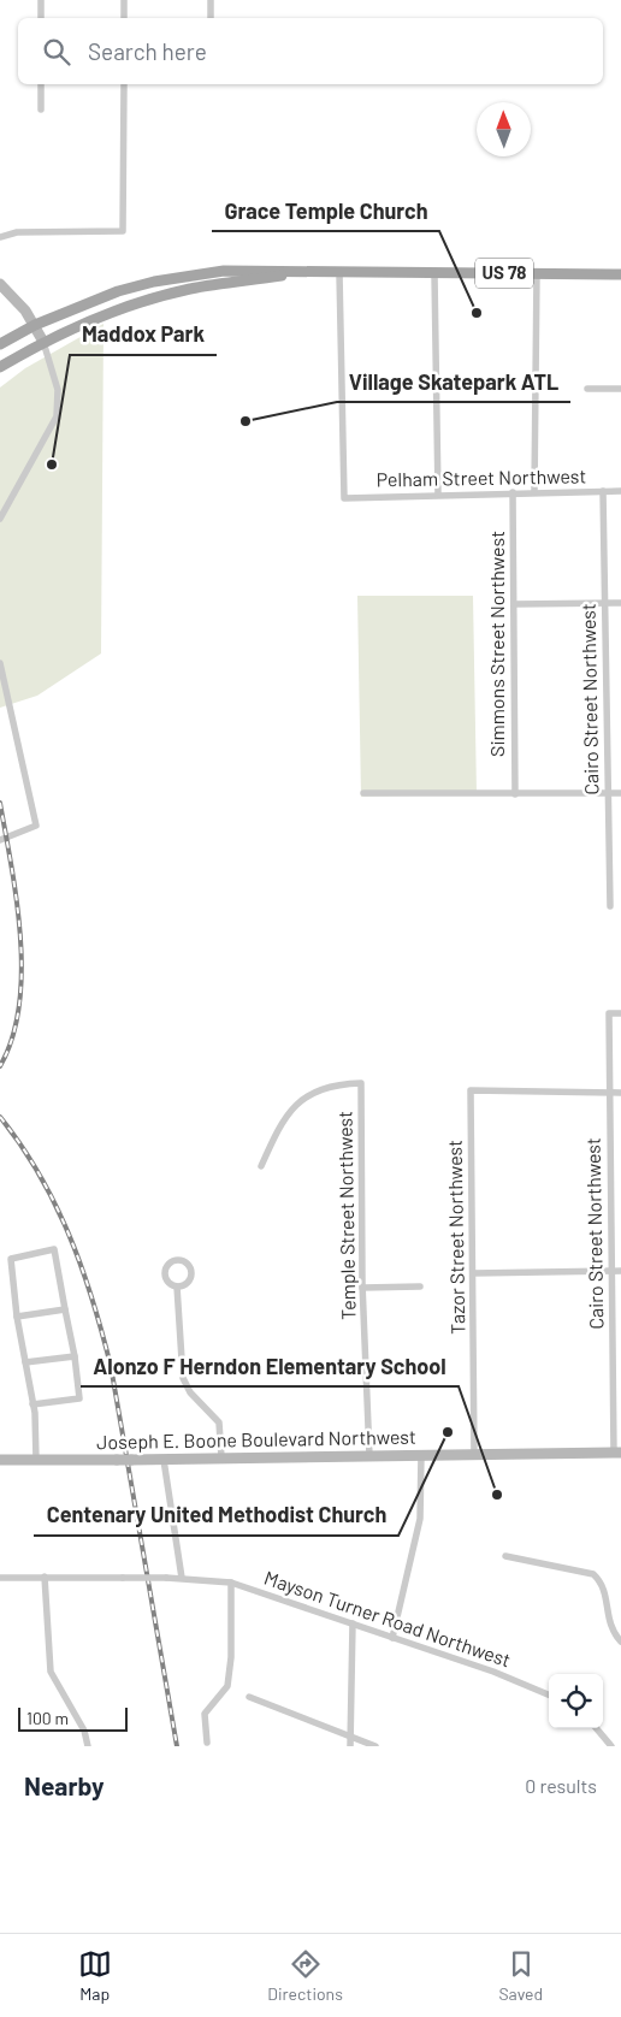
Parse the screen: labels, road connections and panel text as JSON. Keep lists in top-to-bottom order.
{
  "streets": {
    "main road": ["US 78", "Joseph E. Boone Boulevard Northwest"],
    "street": [
      "Pelham Street Northwest",
      "Simmons Street Northwest",
      "Cairo Street Northwest",
      "Temple Street Northwest",
      "Tazor Street Northwest",
      "Mayson Turner Road Northwest"
    ]
  },
  "crossings": [
    ["US 78", "Pelham Street Northwest"],
    ["Pelham Street Northwest", "Simmons Street Northwest"],
    ["Pelham Street Northwest", "Cairo Street Northwest"],
    ["Cairo Street Northwest", "Tazor Street Northwest"],
    ["Cairo Street Northwest", "Joseph E. Boone Boulevard Northwest"],
    ["Temple Street Northwest", "Joseph E. Boone Boulevard Northwest"],
    ["Tazor Street Northwest", "Joseph E. Boone Boulevard Northwest"]
  ],
  "places": [
    "Grace Temple Church",
    "Village Skatepark ATL",
    "Maddox Park",
    "Centenary United Methodist Church",
    "Alonzo F Herndon Elementary School"
  ],
  "scale_bar": "100 m",
  "north": "top",
  "page": {
    "search": "Search here",
    "scale": "100 m",
    "heading": ["Nearby", "0 results"],
    "nav": ["Map", "Directions", "Saved"]
  }
}
